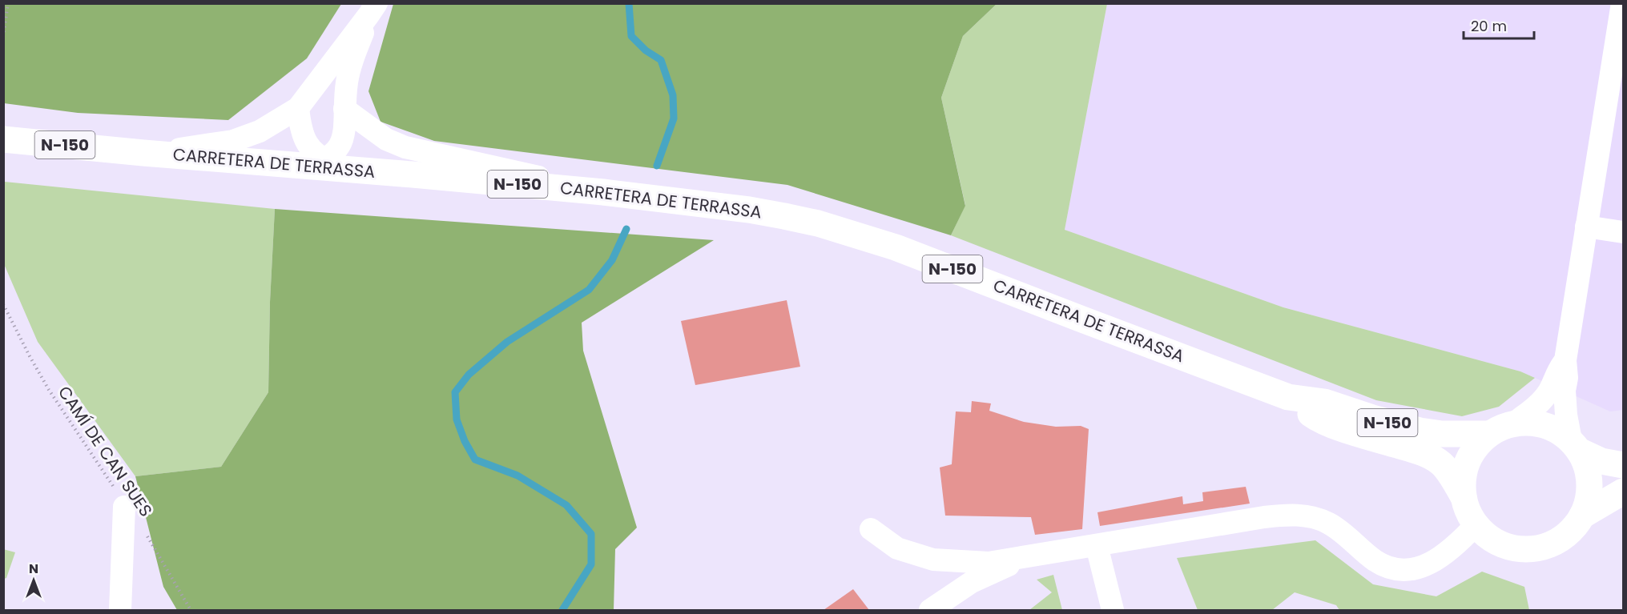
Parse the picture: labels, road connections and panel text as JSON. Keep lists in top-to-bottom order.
{
  "streets": {
    "main road": ["N-150", "CARRETERA DE TERRASSA"],
    "path": ["CAMÍ DE CAN SUES"]
  },
  "crossings": [
    ["N-150", "CARRETERA DE TERRASSA"]
  ],
  "scale_bar": "20 m",
  "north": "top"
}
